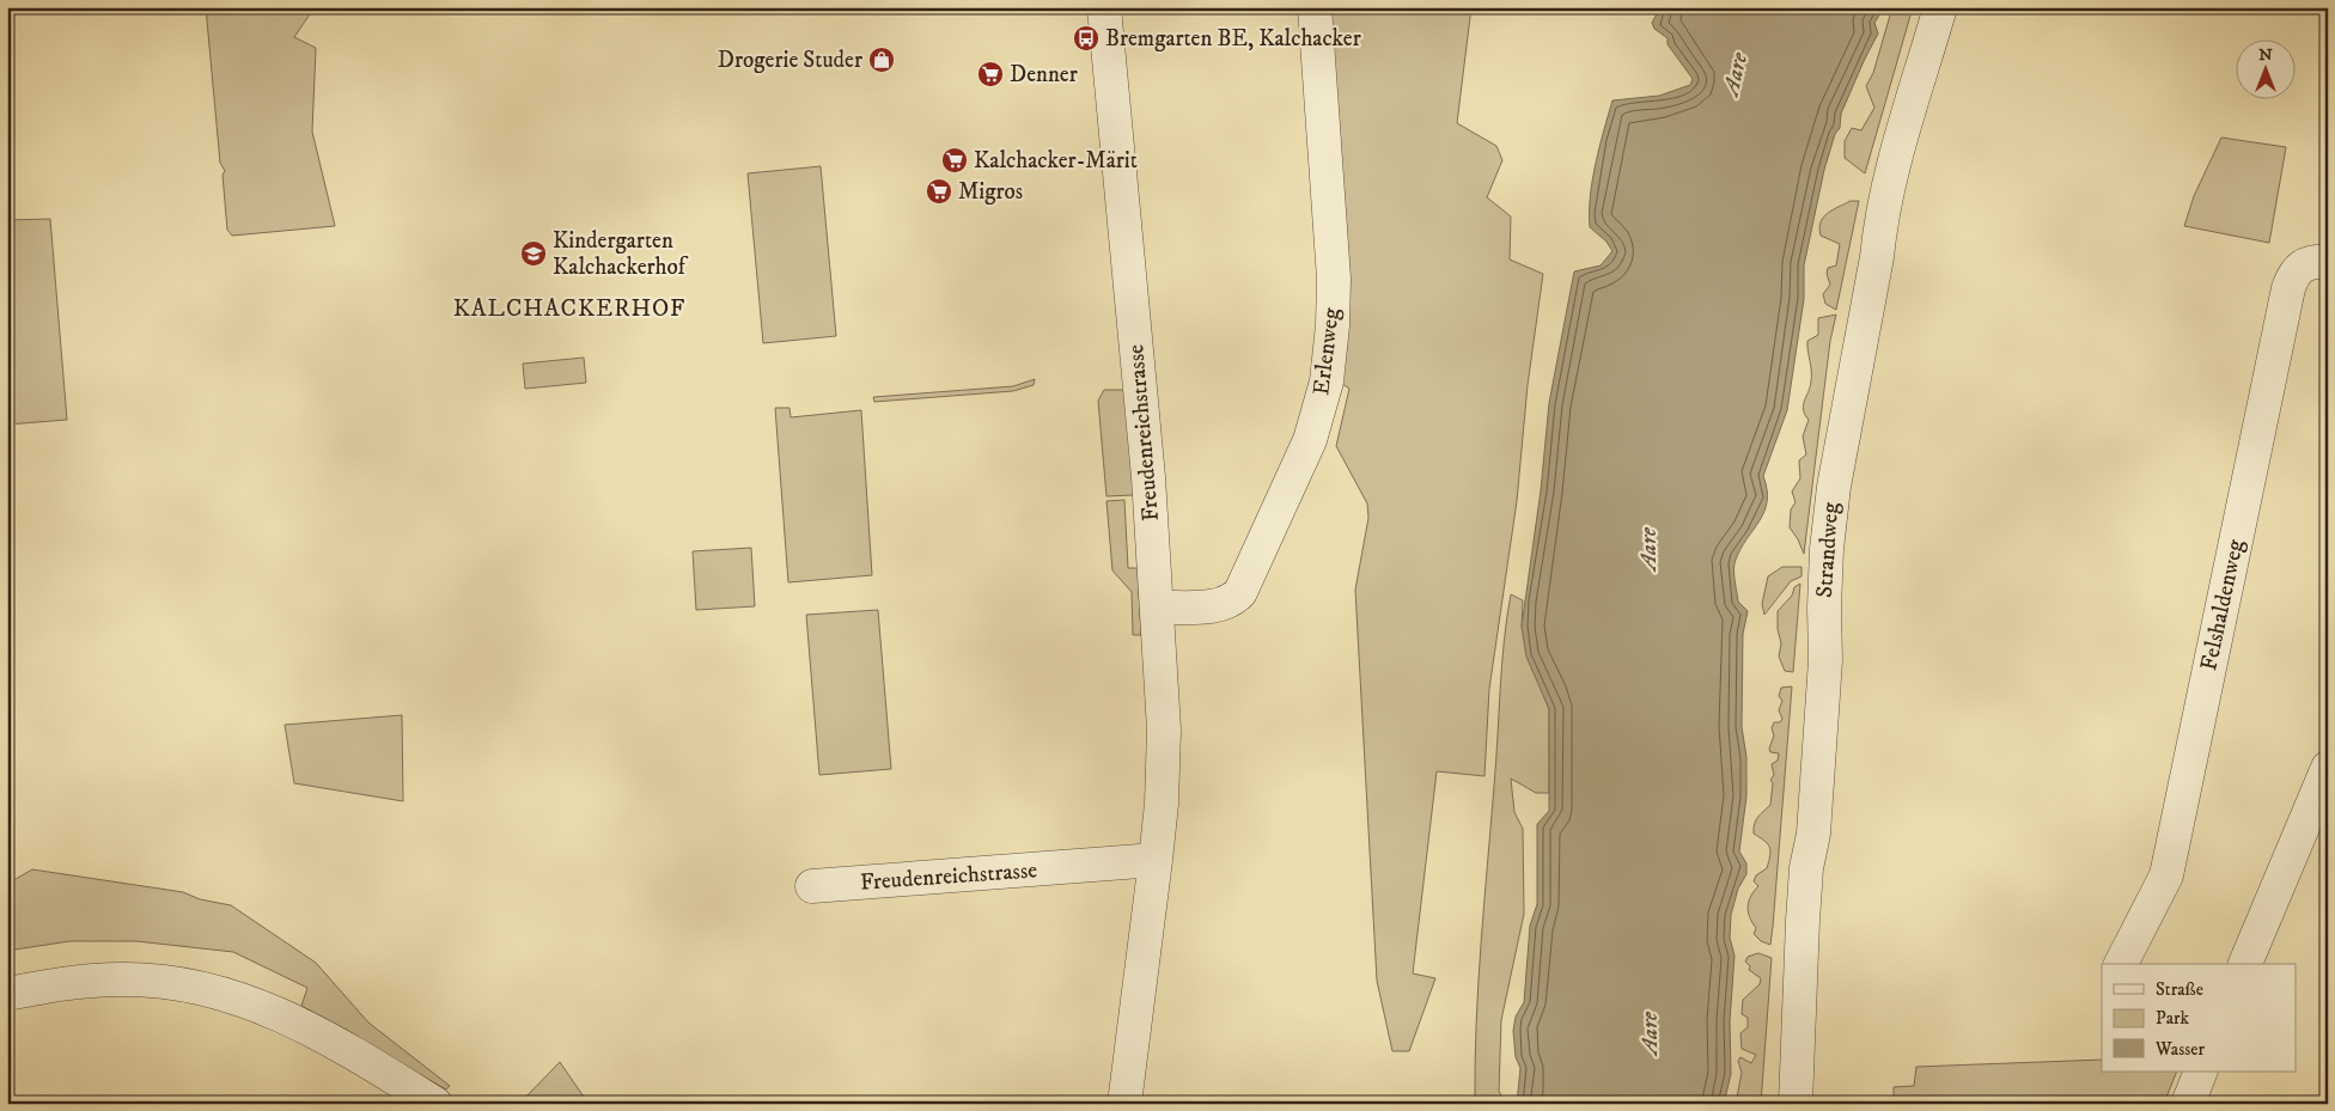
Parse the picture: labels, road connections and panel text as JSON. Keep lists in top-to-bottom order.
{
  "streets": {
    "street": [
      "Erlenweg",
      "Freudenreichstrasse",
      "Strandweg",
      "Felshaldenweg"
    ]
  },
  "crossings": [
    ["Erlenweg", "Freudenreichstrasse"]
  ],
  "districts": ["KALCHACKERHOF"],
  "water": ["Aare"],
  "places": {
    "bus stop": ["Bremgarten BE, Kalchacker"],
    "shop": ["Drogerie Studer"],
    "supermarket": ["Denner", "Kalchacker-Märit", "Migros"],
    "school or university": ["Kindergarten Kalchackerhof"]
  },
  "legend": ["Straße", "Park", "Wasser"],
  "north": "top"
}
